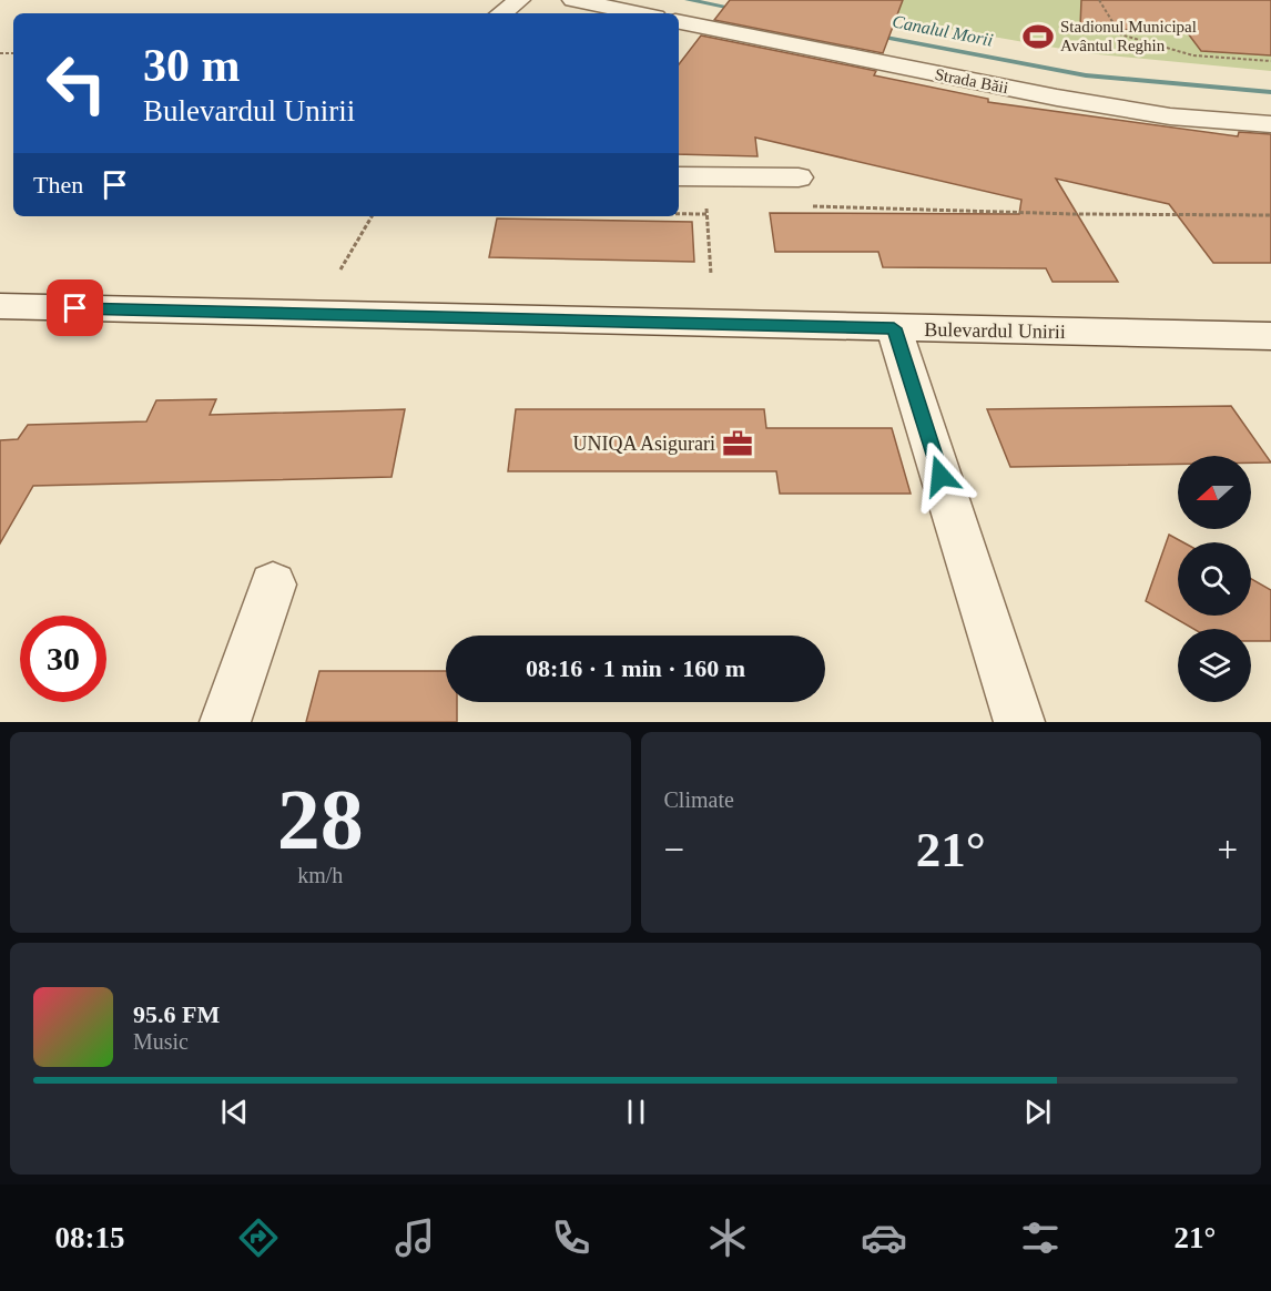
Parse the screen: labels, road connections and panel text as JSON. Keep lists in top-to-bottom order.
{
  "streets": {
    "street": ["Strada Băii", "Bulevardul Unirii"]
  },
  "water": ["Canalul Morii"],
  "places": {
    "sports": ["Stadionul Municipal Avântul Reghin"],
    "office": ["UNIQA Asigurari"]
  },
  "north": "left",
  "page": {
    "turn": ["30 m", "Bulevardul Unirii"],
    "then": "Then",
    "limit": "30",
    "trip": "08:16 · 1 min · 160 m",
    "tile": [
      ["28", "km/h"],
      "Climate"
    ],
    "heat": ["−", "21°", "+"],
    "song": ["95.6 FM", "Music"],
    "tabs": ["08:15", "21°"]
  }
}
